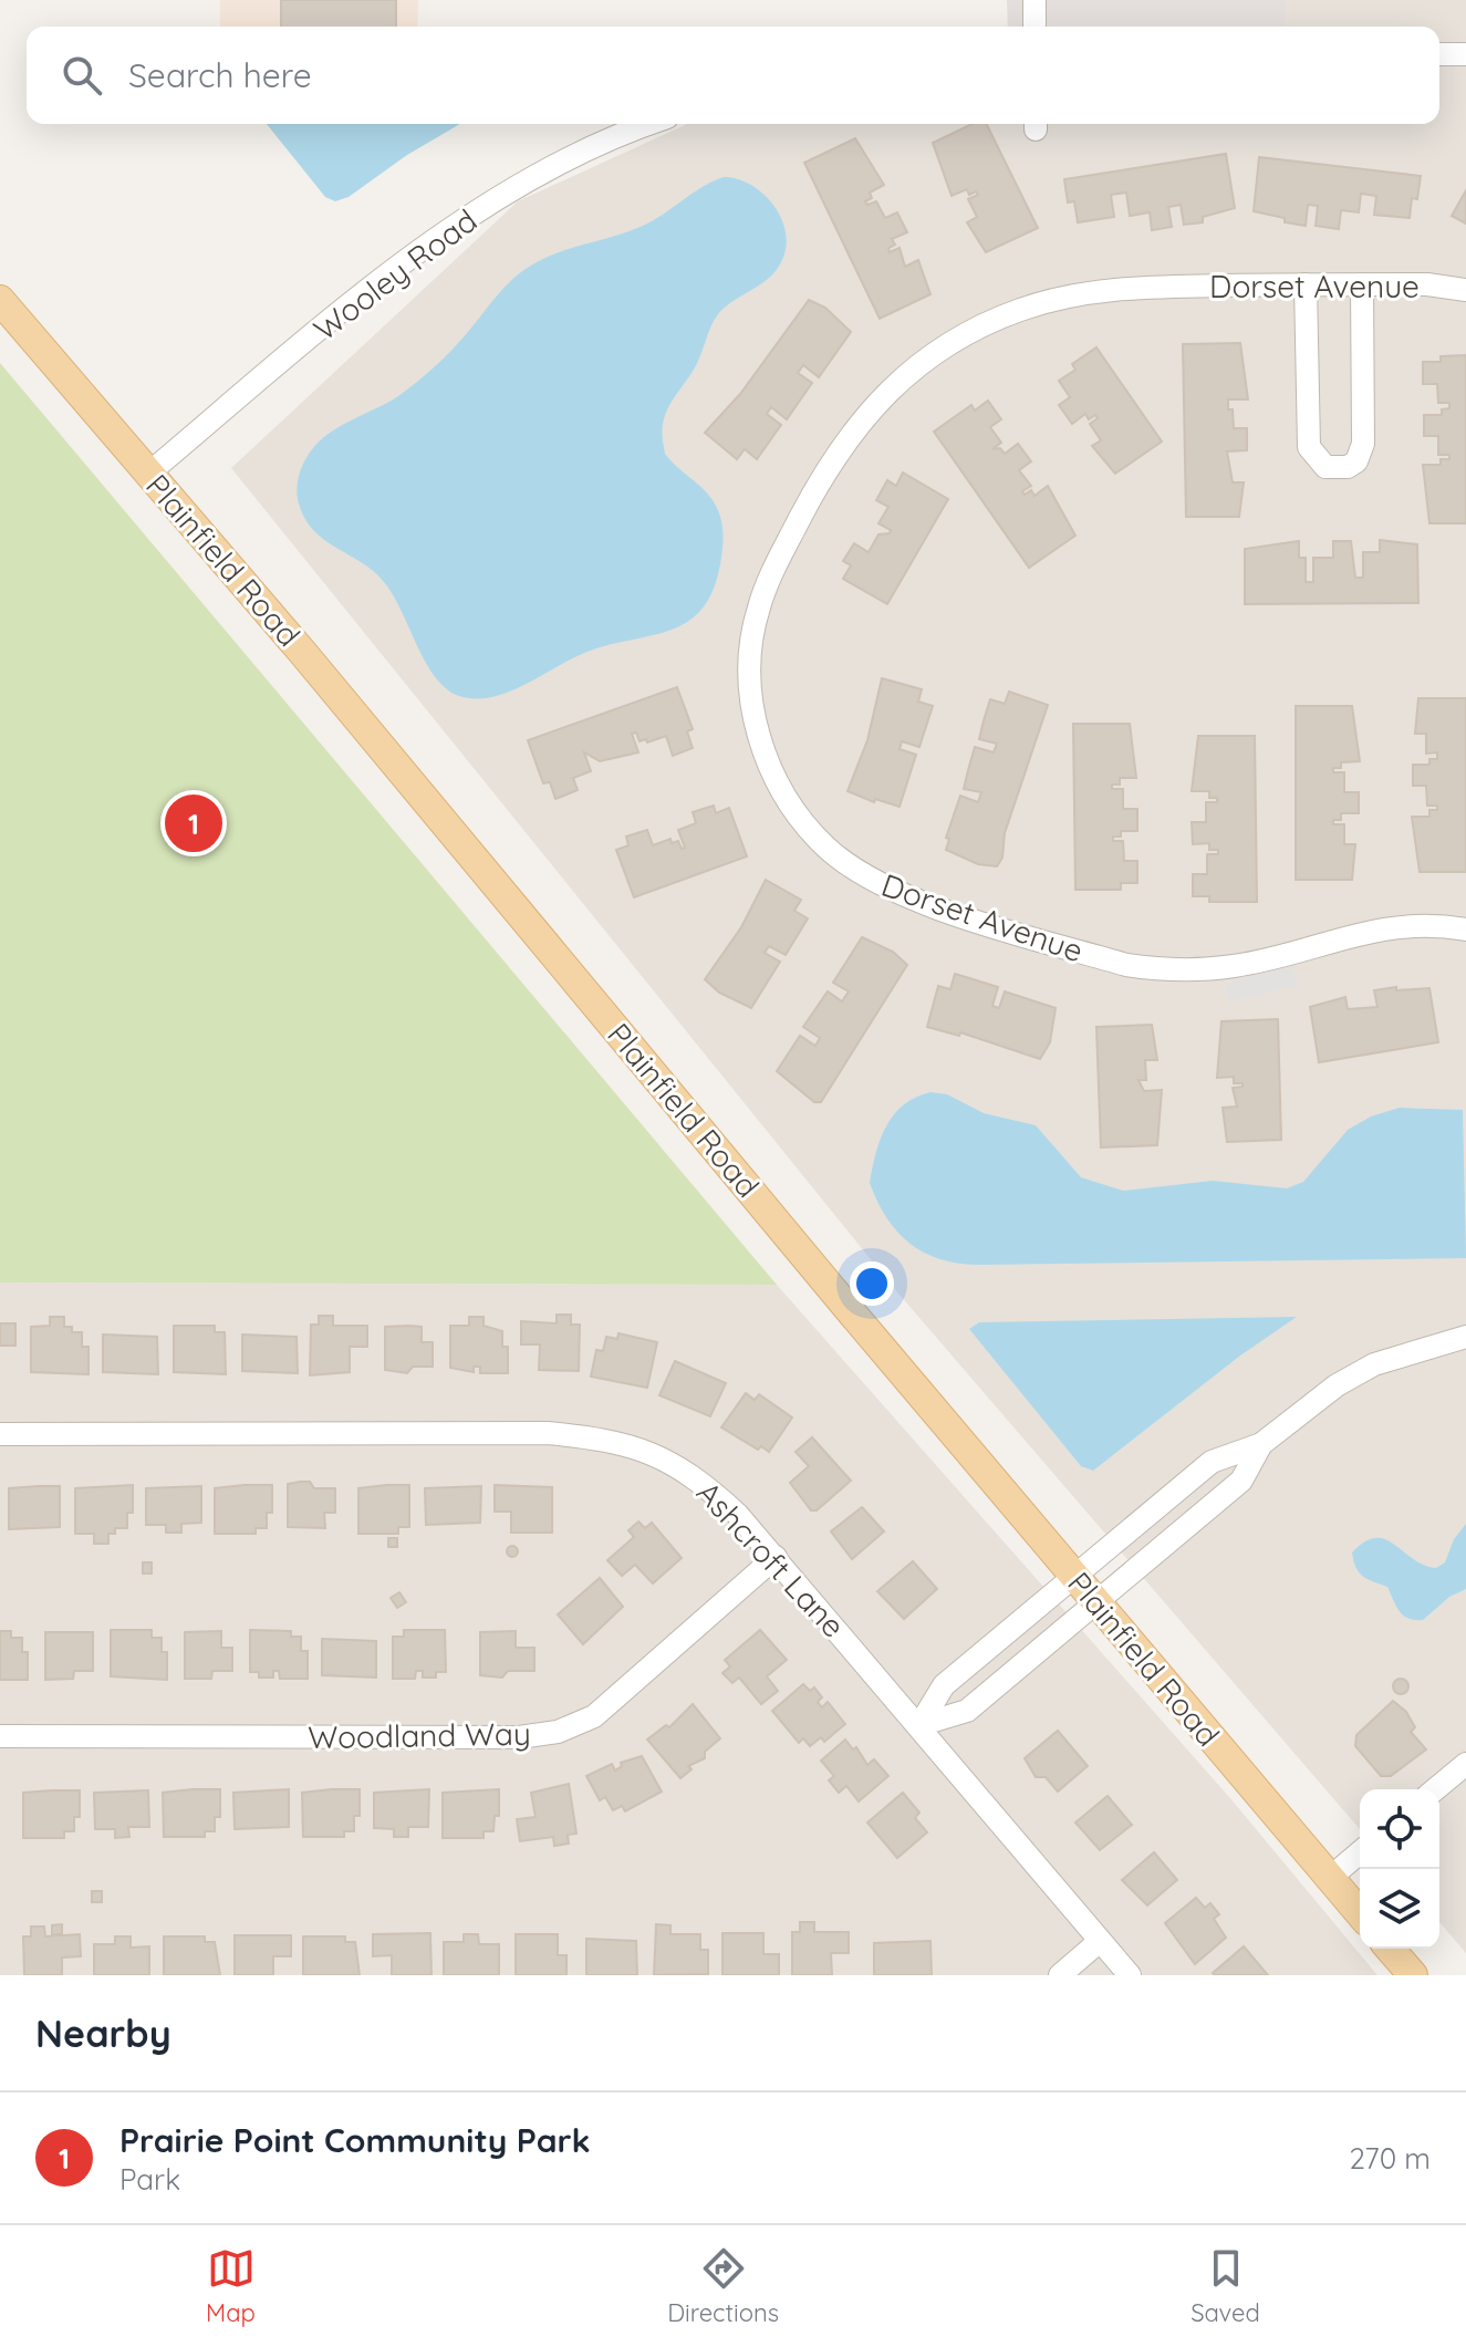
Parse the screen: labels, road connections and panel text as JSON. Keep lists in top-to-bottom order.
{
  "streets": {
    "main road": ["Plainfield Road"],
    "street": [
      "Wooley Road",
      "Dorset Avenue",
      "Ashcroft Lane",
      "Woodland Way"
    ]
  },
  "crossings": [
    ["Wooley Road", "Plainfield Road"],
    ["Ashcroft Lane", "Woodland Way"]
  ],
  "page": {
    "search": "Search here",
    "pins": "1",
    "heading": "Nearby",
    "list": [
      {
        "mark": "1",
        "name": "Prairie Point Community Park",
        "note": "Park",
        "value": "270 m"
      }
    ],
    "nav": ["Map", "Directions", "Saved"]
  }
}
